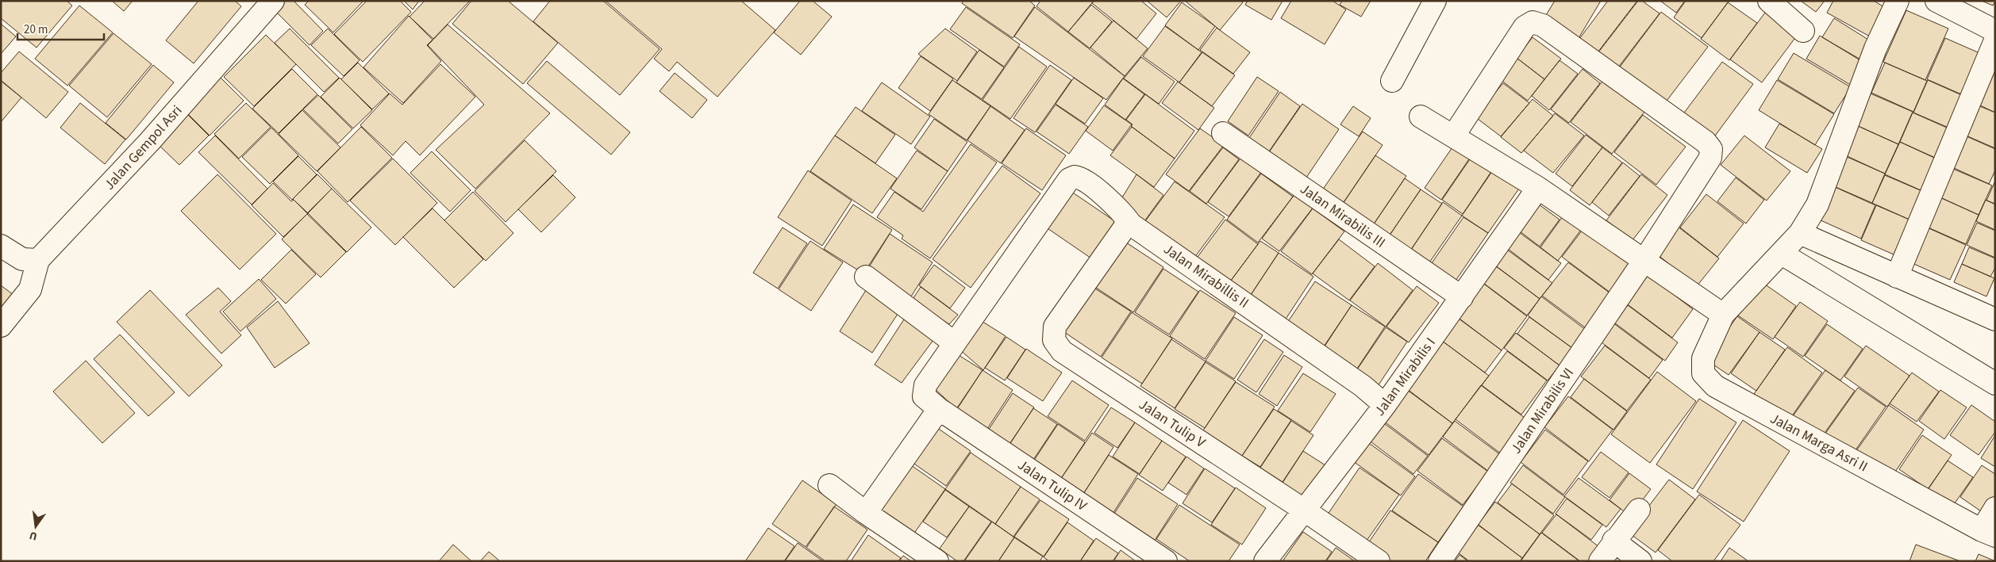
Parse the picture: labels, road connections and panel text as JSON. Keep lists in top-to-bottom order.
{
  "streets": {
    "street": [
      "Jalan Gempol Asri",
      "Jalan Mirabilis III",
      "Jalan Mirabillis II",
      "Jalan Mirabilis I",
      "Jalan Mirabilis VI",
      "Jalan Tulip V",
      "Jalan Marga Asri II",
      "Jalan Tulip IV"
    ]
  },
  "crossings": [
    ["Jalan Mirabilis III", "Jalan Mirabilis I"],
    ["Jalan Mirabillis II", "Jalan Mirabilis I"],
    ["Jalan Mirabillis II", "Jalan Tulip V"],
    ["Jalan Mirabillis II", "Jalan Tulip IV"],
    ["Jalan Mirabilis I", "Jalan Tulip V"]
  ],
  "scale_bar": "20 m",
  "north": "bottom"
}
